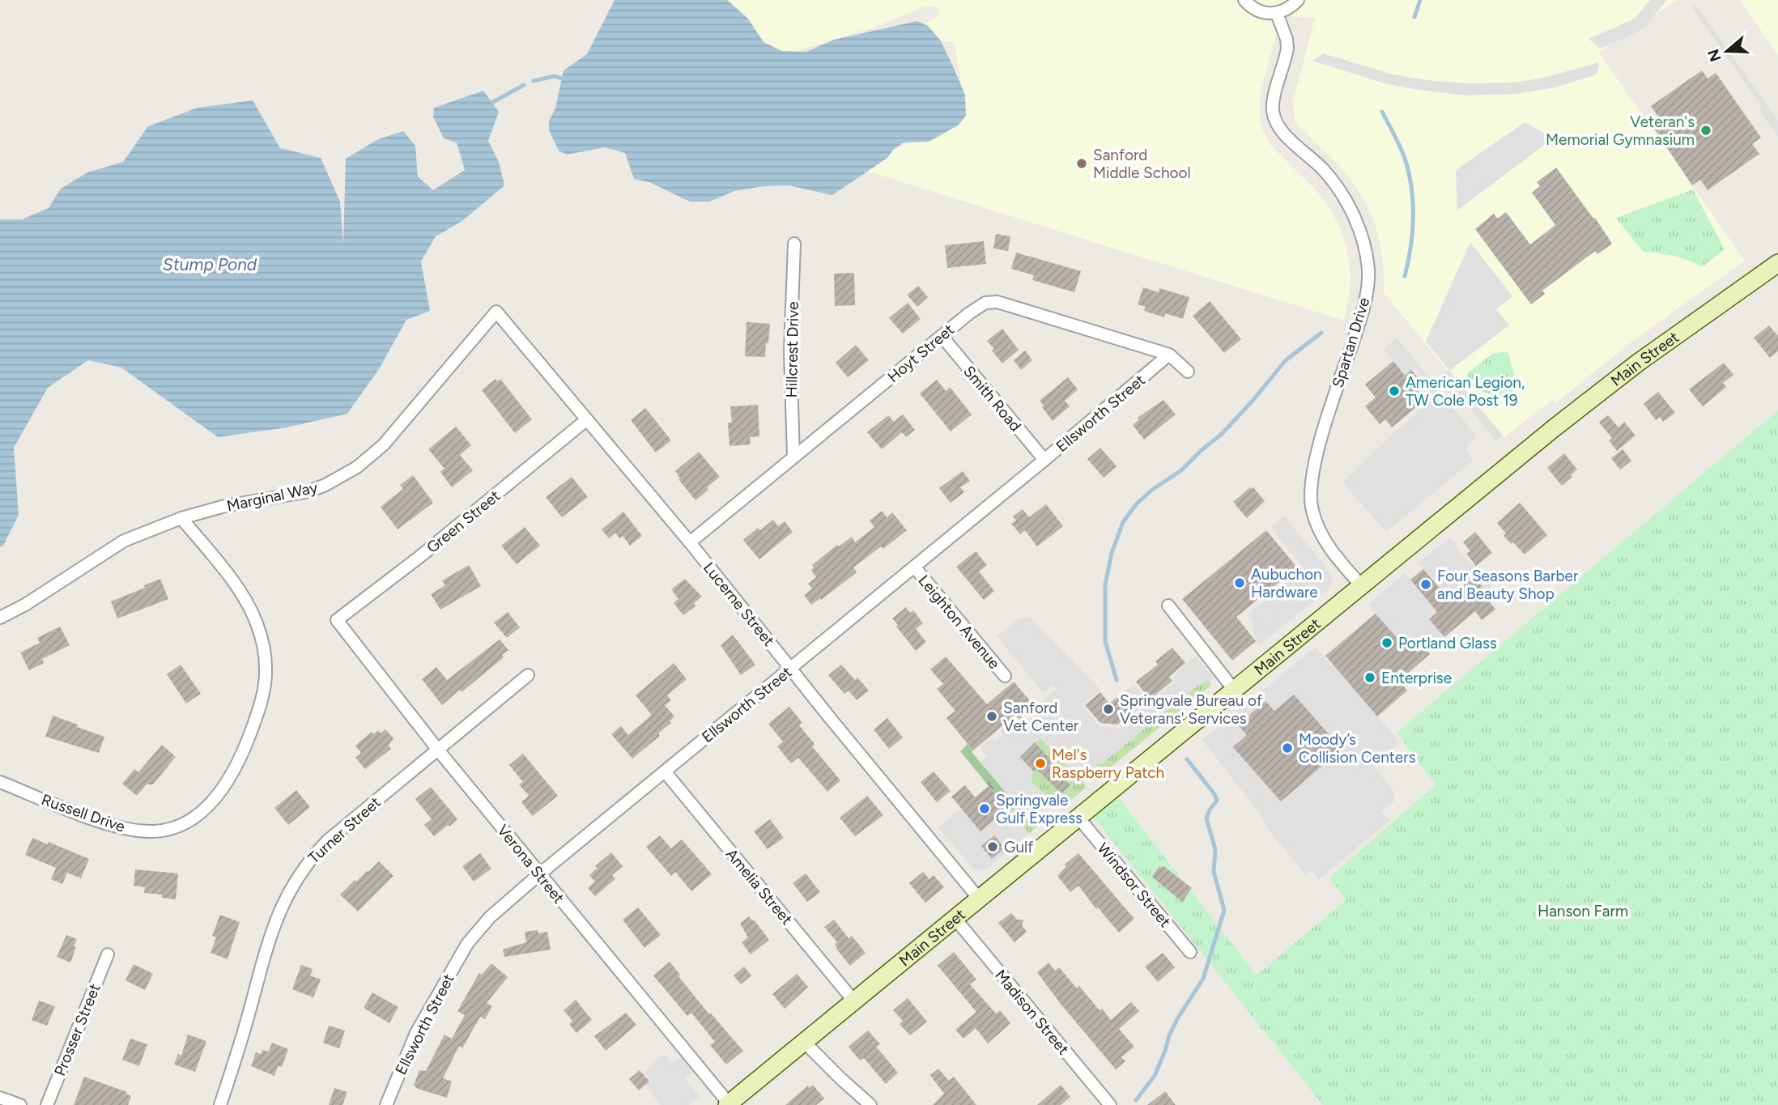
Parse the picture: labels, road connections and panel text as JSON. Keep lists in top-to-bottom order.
{
  "streets": {
    "main road": ["Main Street"],
    "street": [
      "Spartan Drive",
      "Hillcrest Drive",
      "Hoyt Street",
      "Smith Road",
      "Ellsworth Street",
      "Marginal Way",
      "Green Street",
      "Lucerne Street",
      "Leighton Avenue",
      "Russell Drive",
      "Turner Street",
      "Verona Street",
      "Windsor Street",
      "Amelia Street",
      "Madison Street",
      "Prosser Street"
    ]
  },
  "crossings": [
    ["Spartan Drive", "Main Street"],
    ["Hillcrest Drive", "Hoyt Street"],
    ["Hoyt Street", "Smith Road"],
    ["Hoyt Street", "Ellsworth Street"],
    ["Hoyt Street", "Lucerne Street"],
    ["Main Street", "Lucerne Street"],
    ["Main Street", "Verona Street"],
    ["Main Street", "Windsor Street"],
    ["Main Street", "Amelia Street"],
    ["Main Street", "Madison Street"],
    ["Smith Road", "Ellsworth Street"],
    ["Ellsworth Street", "Lucerne Street"],
    ["Ellsworth Street", "Leighton Avenue"],
    ["Ellsworth Street", "Verona Street"],
    ["Ellsworth Street", "Amelia Street"],
    ["Marginal Way", "Lucerne Street"],
    ["Marginal Way", "Russell Drive"],
    ["Green Street", "Lucerne Street"],
    ["Green Street", "Verona Street"],
    ["Turner Street", "Verona Street"]
  ],
  "water": ["Stump Pond"],
  "parks": ["Hanson Farm"],
  "places": [
    "Veteran's Memorial Gymnasium",
    "Sanford Middle School",
    "American Legion, TW Cole Post 19",
    "Aubuchon Hardware",
    "Four Seasons Barber and Beauty Shop",
    "Portland Glass",
    "Enterprise",
    "Springvale Bureau of Veterans' Services",
    "Sanford Vet Center",
    "Moody’s Collision Centers",
    "Mel's Raspberry Patch",
    "Springvale Gulf Express",
    "Gulf"
  ],
  "north": "left"
}
